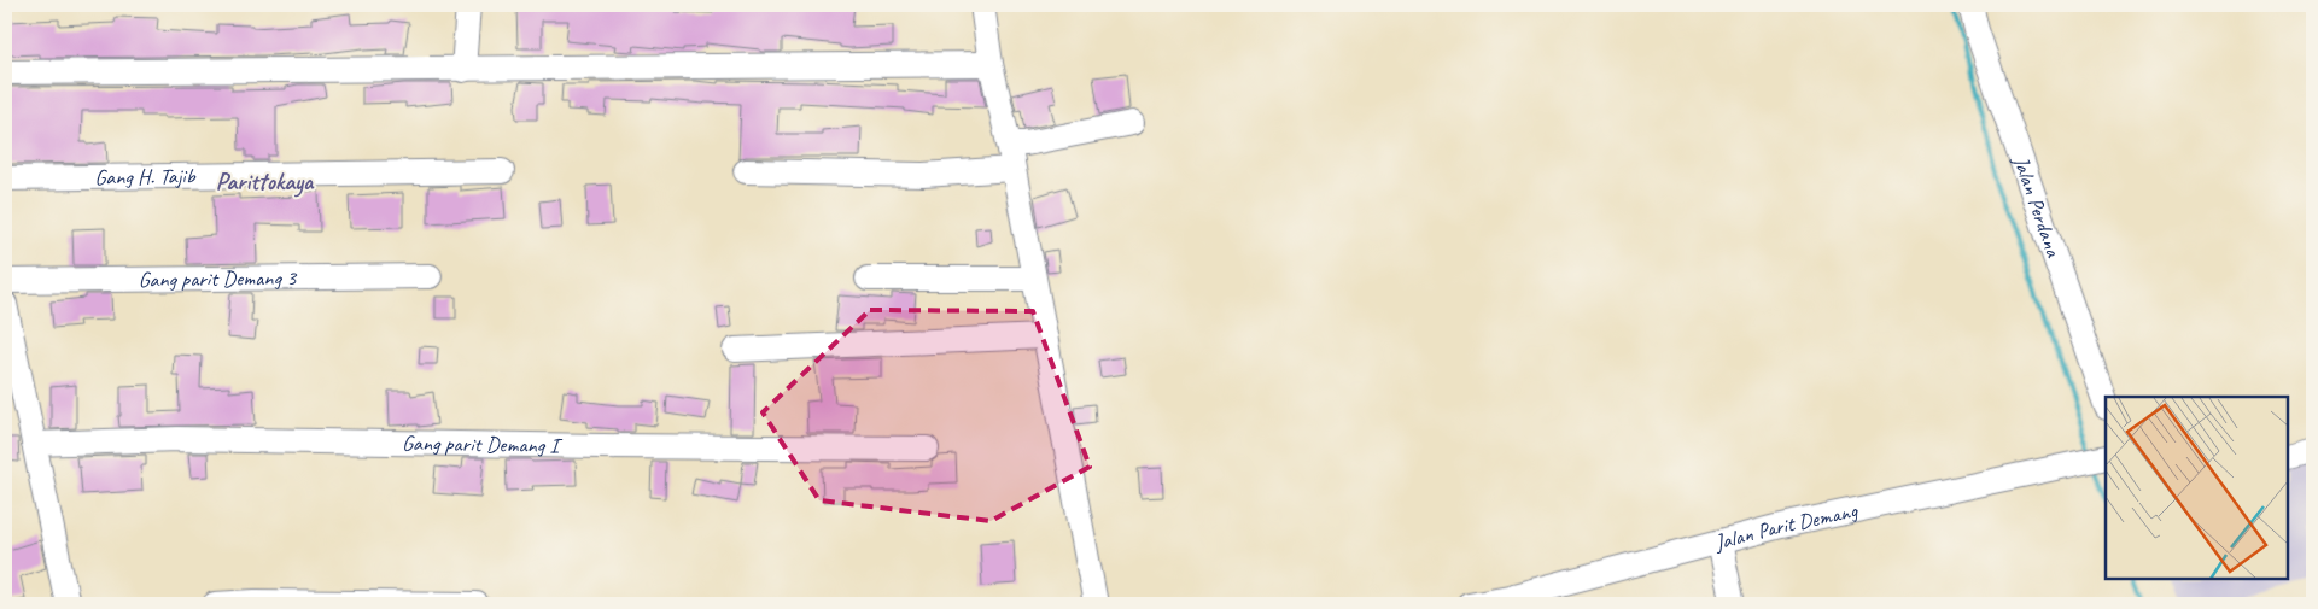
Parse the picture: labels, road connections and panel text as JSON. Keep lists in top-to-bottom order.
{
  "streets": {
    "street": [
      "Gang H. Tajib",
      "Jalan Perdana",
      "Gang parit Demang 3",
      "Gang parit Demang I",
      "Jalan Parit Demang"
    ]
  },
  "districts": ["Parittokaya"]
}
